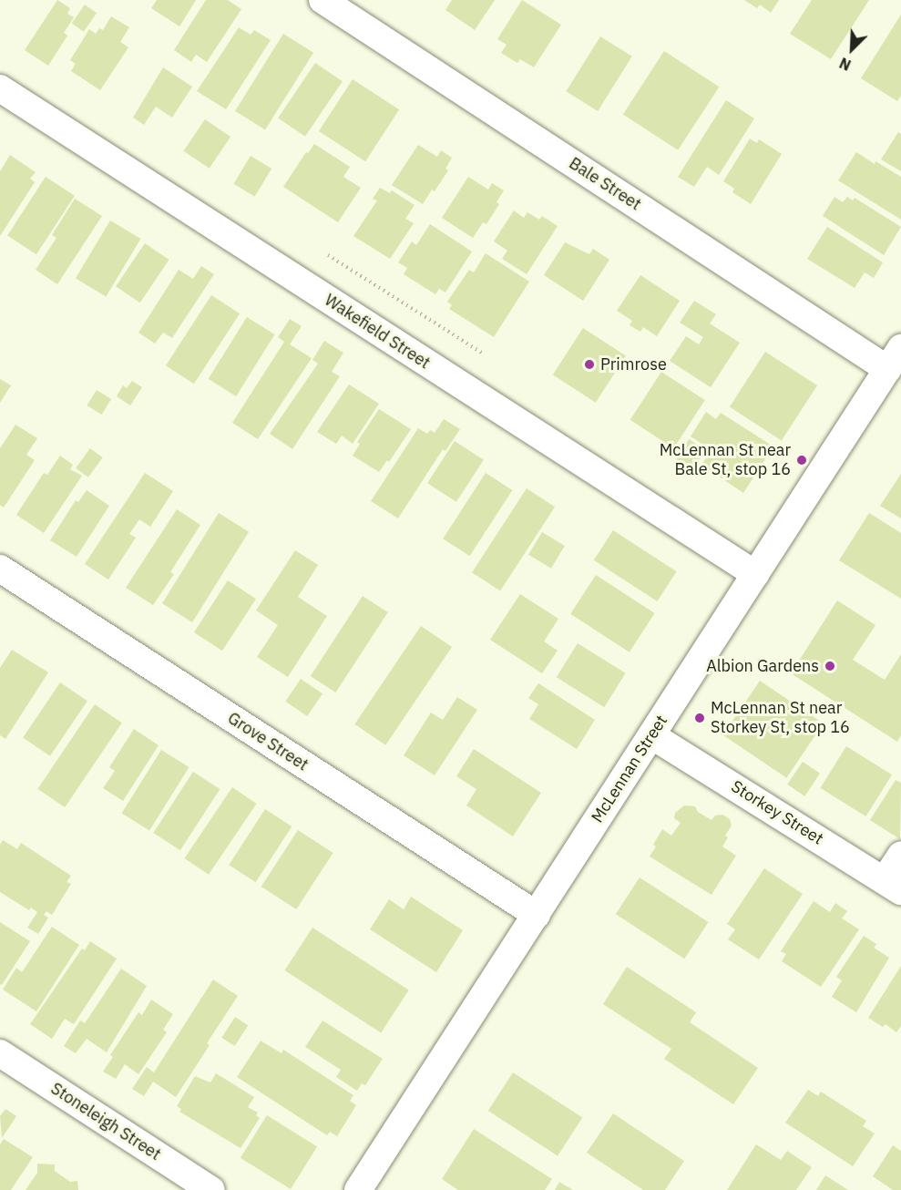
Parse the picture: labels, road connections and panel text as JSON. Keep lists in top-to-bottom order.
{
  "streets": {
    "street": [
      "Bale Street",
      "Wakefield Street",
      "Grove Street",
      "McLennan Street",
      "Storkey Street",
      "Stoneleigh Street"
    ]
  },
  "crossings": [
    ["Bale Street", "McLennan Street"],
    ["Wakefield Street", "McLennan Street"],
    ["Grove Street", "McLennan Street"],
    ["McLennan Street", "Storkey Street"]
  ],
  "places": [
    "Primrose",
    "McLennan St near Bale St, stop 16",
    "Albion Gardens",
    "McLennan St near Storkey St, stop 16"
  ],
  "north": "bottom left"
}
